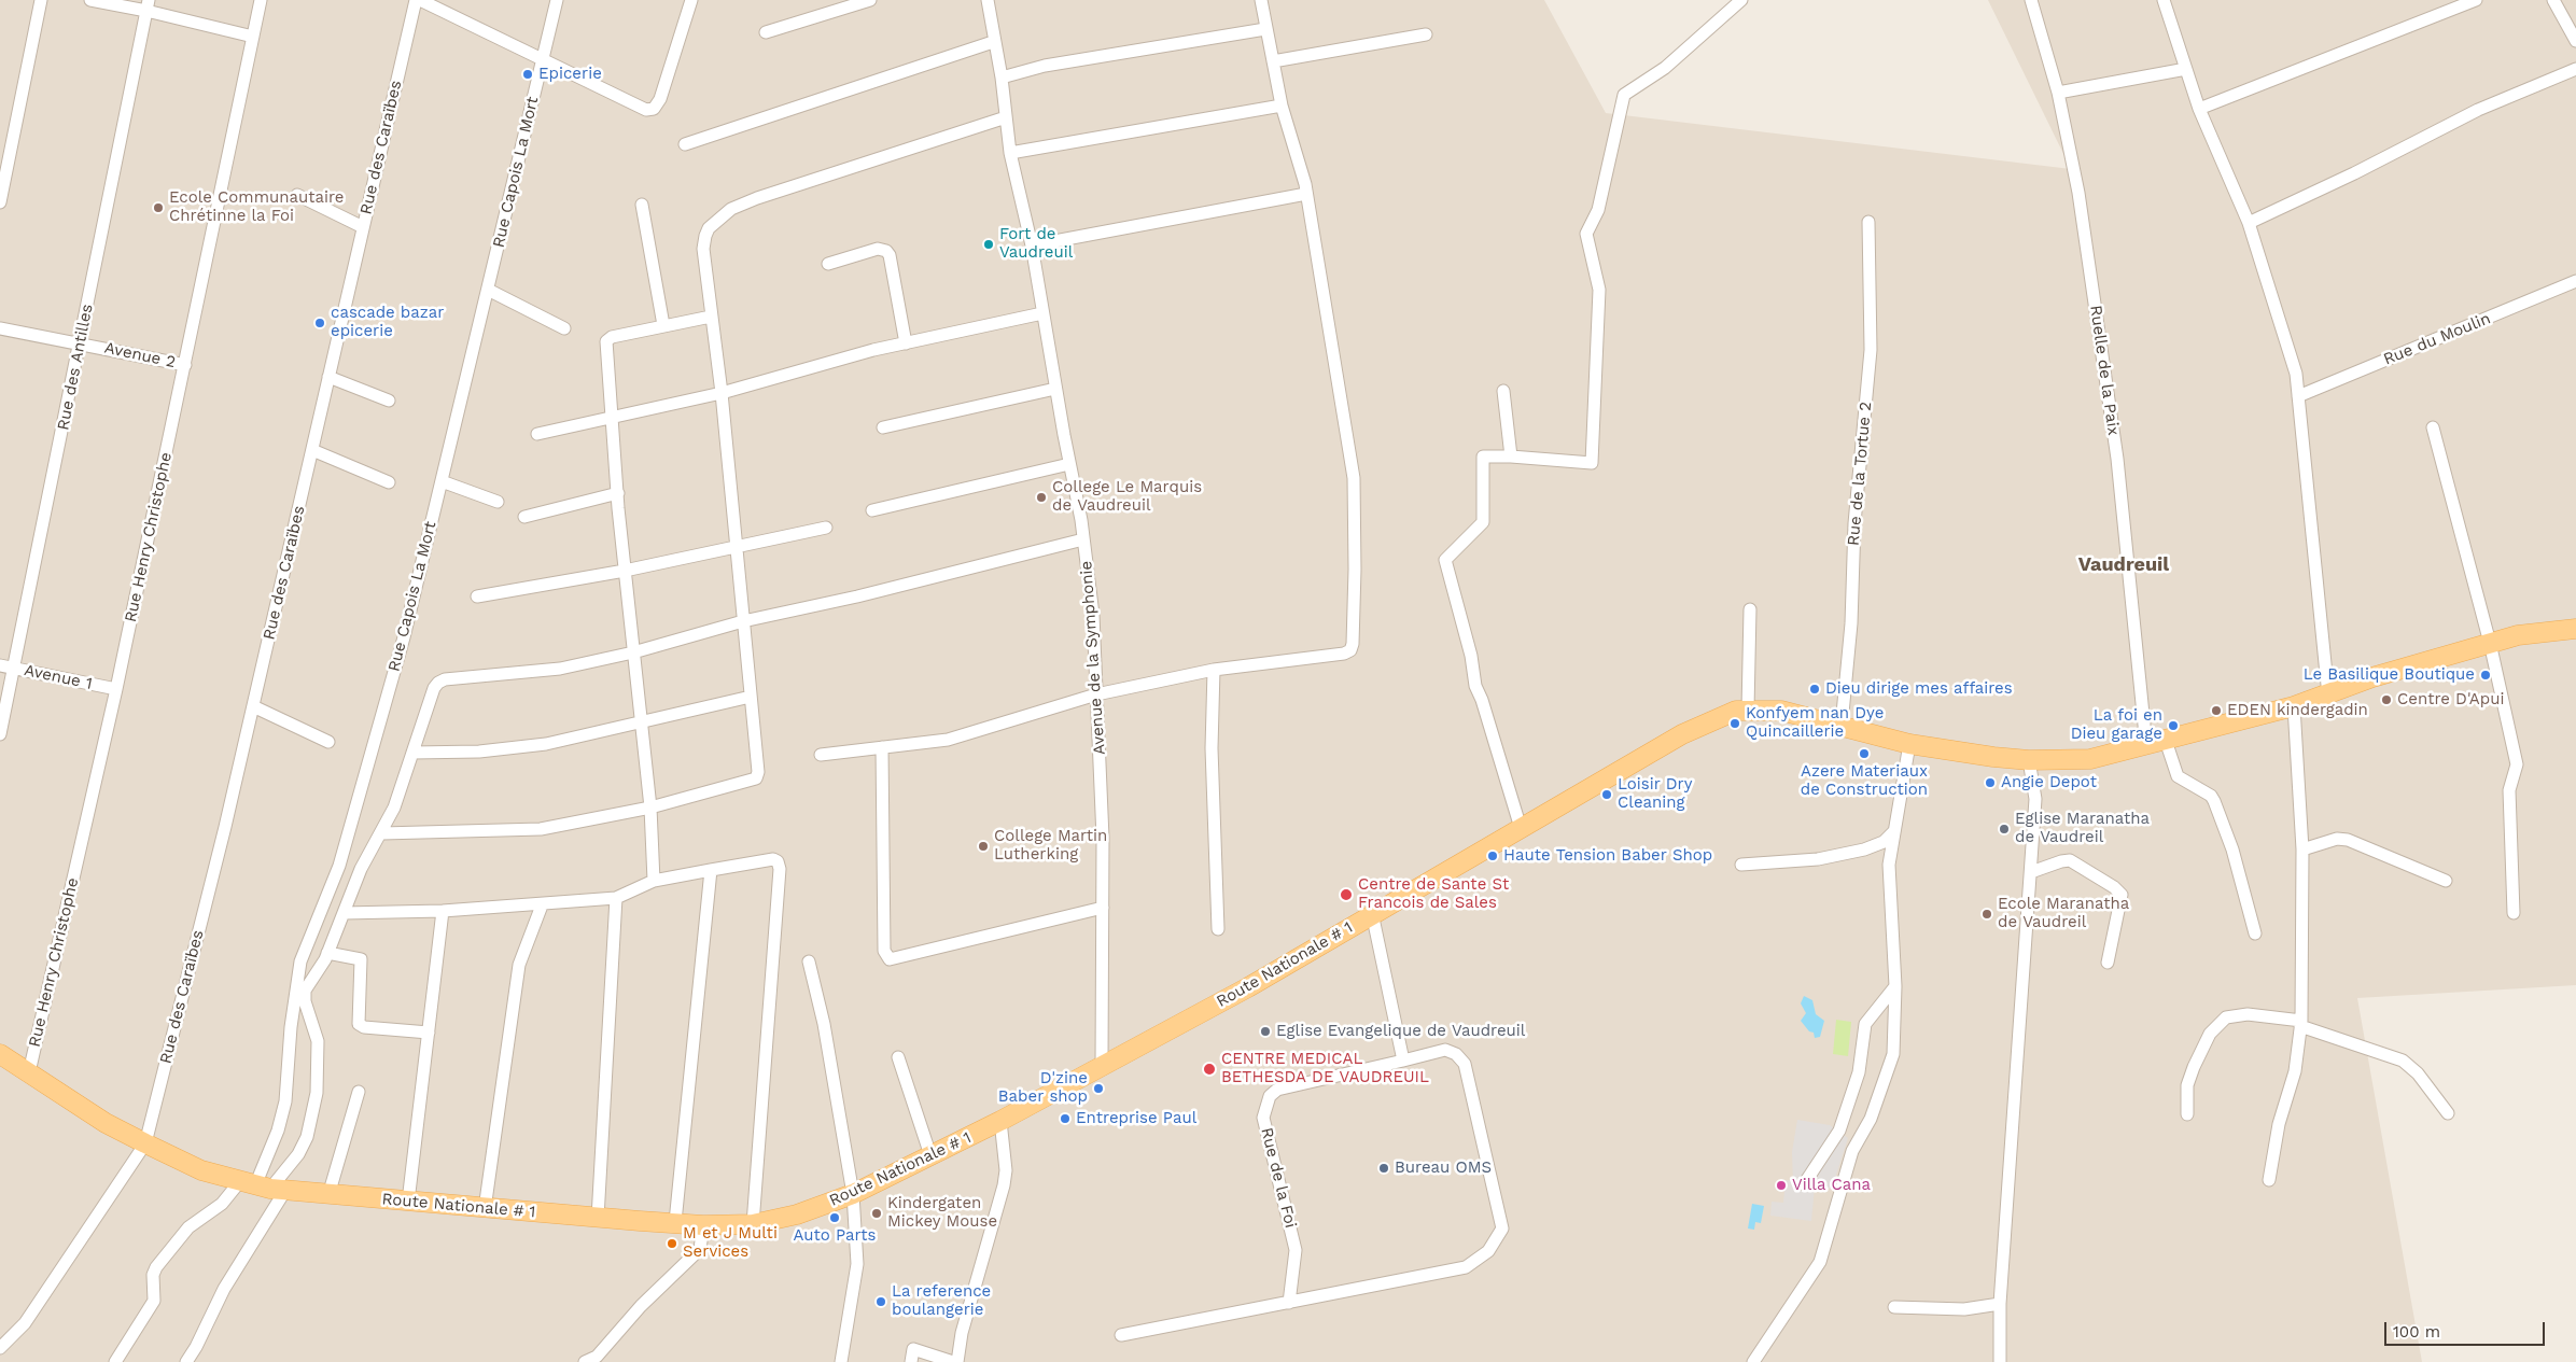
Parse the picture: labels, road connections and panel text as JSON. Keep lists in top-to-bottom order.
{
  "streets": {
    "main road": ["Route Nationale # 1"],
    "street": [
      "Rue des Caraïbes",
      "Rue Capois La Mort",
      "Rue du Moulin",
      "Avenue 2",
      "Rue des Antilles",
      "Ruelle de la Paix",
      "Rue de la Tortue 2",
      "Rue Henry Christophe",
      "Avenue de la Symphonie",
      "Avenue 1",
      "Rue de la Foi"
    ]
  },
  "crossings": [
    ["Rue des Caraïbes", "Route Nationale # 1"],
    ["Rue Capois La Mort", "Route Nationale # 1"],
    ["Avenue 2", "Rue des Antilles"],
    ["Avenue 2", "Rue Henry Christophe"],
    ["Rue des Antilles", "Avenue 1"],
    ["Ruelle de la Paix", "Route Nationale # 1"],
    ["Rue de la Tortue 2", "Route Nationale # 1"],
    ["Rue Henry Christophe", "Avenue 1"],
    ["Rue Henry Christophe", "Route Nationale # 1"],
    ["Avenue de la Symphonie", "Route Nationale # 1"]
  ],
  "districts": ["Vaudreuil"],
  "places": [
    "Epicerie",
    "Ecole Communautaire Chrétinne la Foi",
    "Fort de Vaudreuil",
    "cascade bazar epicerie",
    "College Le Marquis de Vaudreuil",
    "Le Basilique Boutique",
    "Dieu dirige mes affaires",
    "Centre D'Apui",
    "EDEN kindergadin",
    "Konfyem nan Dye Quincaillerie",
    "La foi en Dieu garage",
    "Azere Materiaux de Construction",
    "Angie Depot",
    "Loisir Dry Cleaning",
    "Eglise Maranatha de Vaudreil",
    "College Martin Lutherking",
    "Haute Tension Baber Shop",
    "Centre de Sante St Francois de Sales",
    "Ecole Maranatha de Vaudreil",
    "Eglise Evangelique de Vaudreuil",
    "CENTRE MEDICAL BETHESDA DE VAUDREUIL",
    "D'zine Baber shop",
    "Entreprise Paul",
    "Bureau OMS",
    "Villa Cana",
    "Kindergaten Mickey Mouse",
    "Auto Parts",
    "M et J Multi Services",
    "La reference boulangerie"
  ],
  "scale_bar": "100 m"
}
